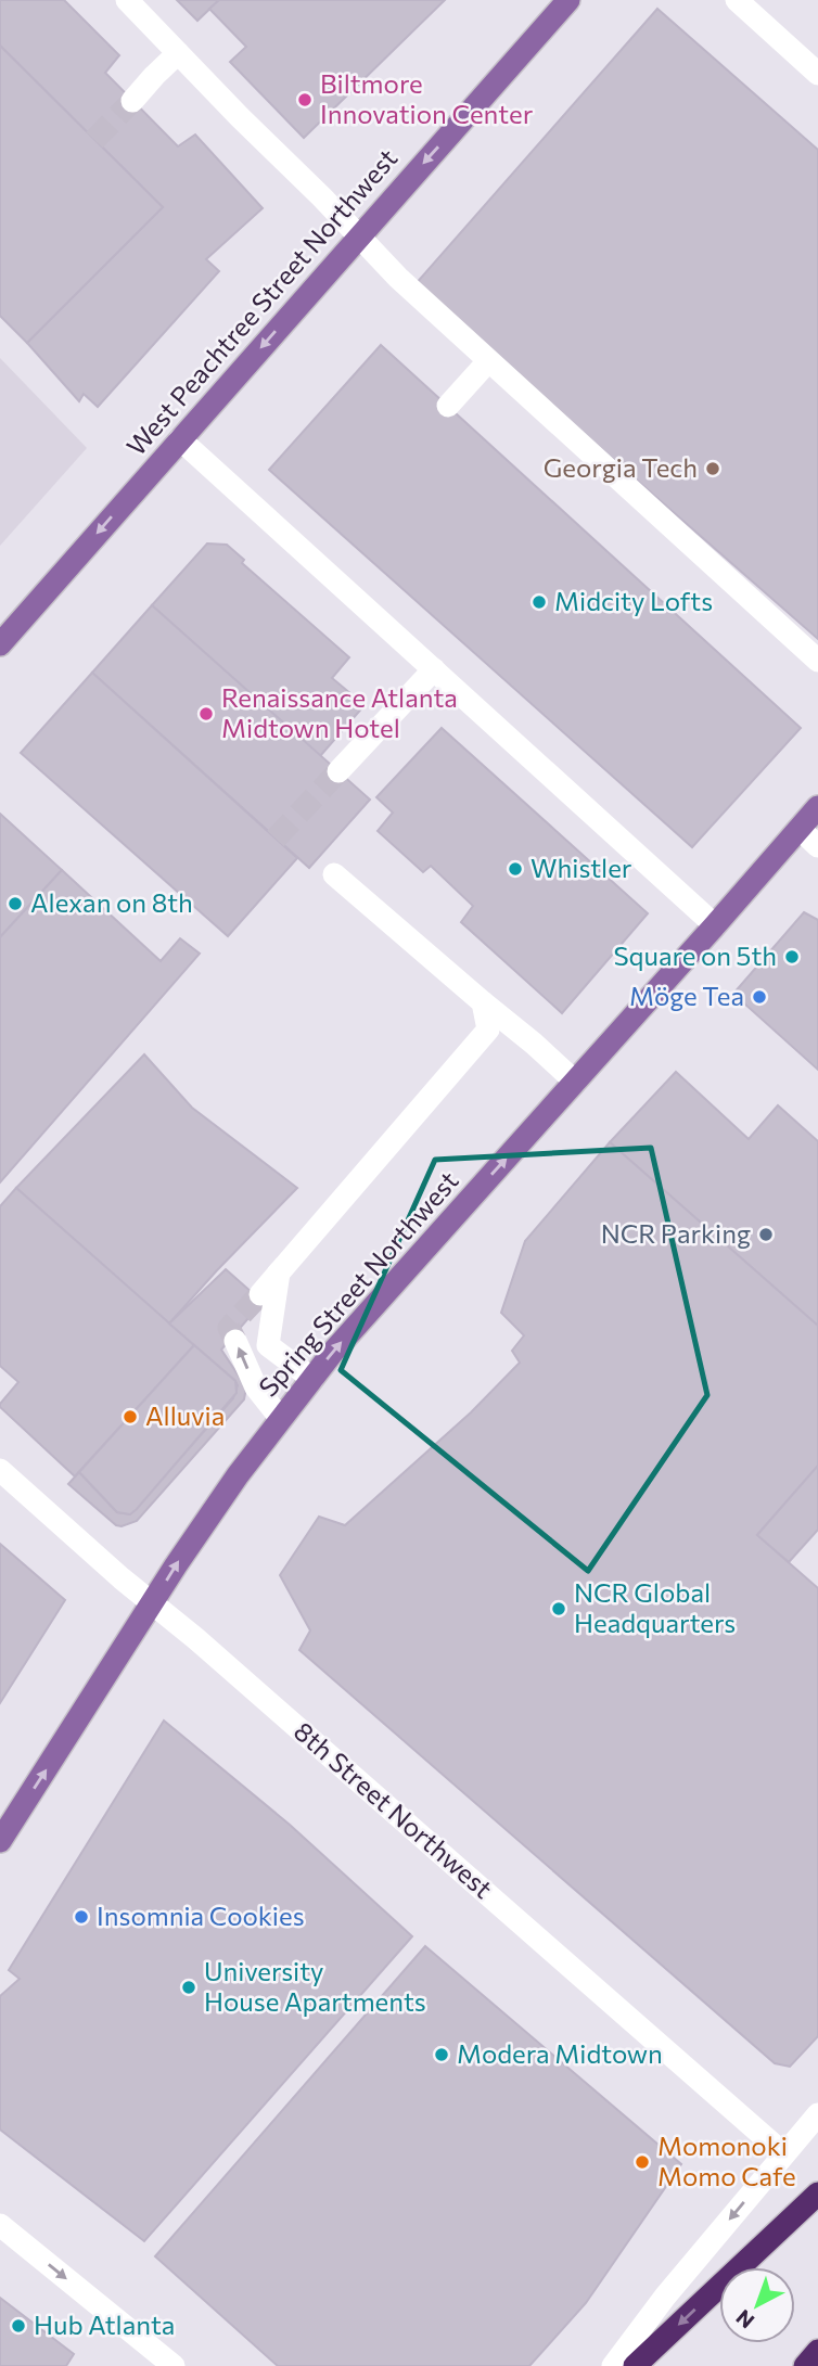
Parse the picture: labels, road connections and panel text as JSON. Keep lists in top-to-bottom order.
{
  "streets": {
    "main road": ["West Peachtree Street Northwest", "Spring Street Northwest"],
    "street": ["8th Street Northwest"]
  },
  "crossings": [
    ["Spring Street Northwest", "8th Street Northwest"]
  ],
  "one_way": ["West Peachtree Street Northwest", "Spring Street Northwest"],
  "places": [
    "Biltmore Innovation Center",
    "Georgia Tech",
    "Midcity Lofts",
    "Renaissance Atlanta Midtown Hotel",
    "Whistler",
    "Alexan on 8th",
    "Square on 5th",
    "Möge Tea",
    "NCR Parking",
    "Alluvia",
    "NCR Global Headquarters",
    "Insomnia Cookies",
    "University House Apartments",
    "Modera Midtown",
    "Momonoki Momo Cafe",
    "Hub Atlanta"
  ],
  "north": "bottom left"
}
